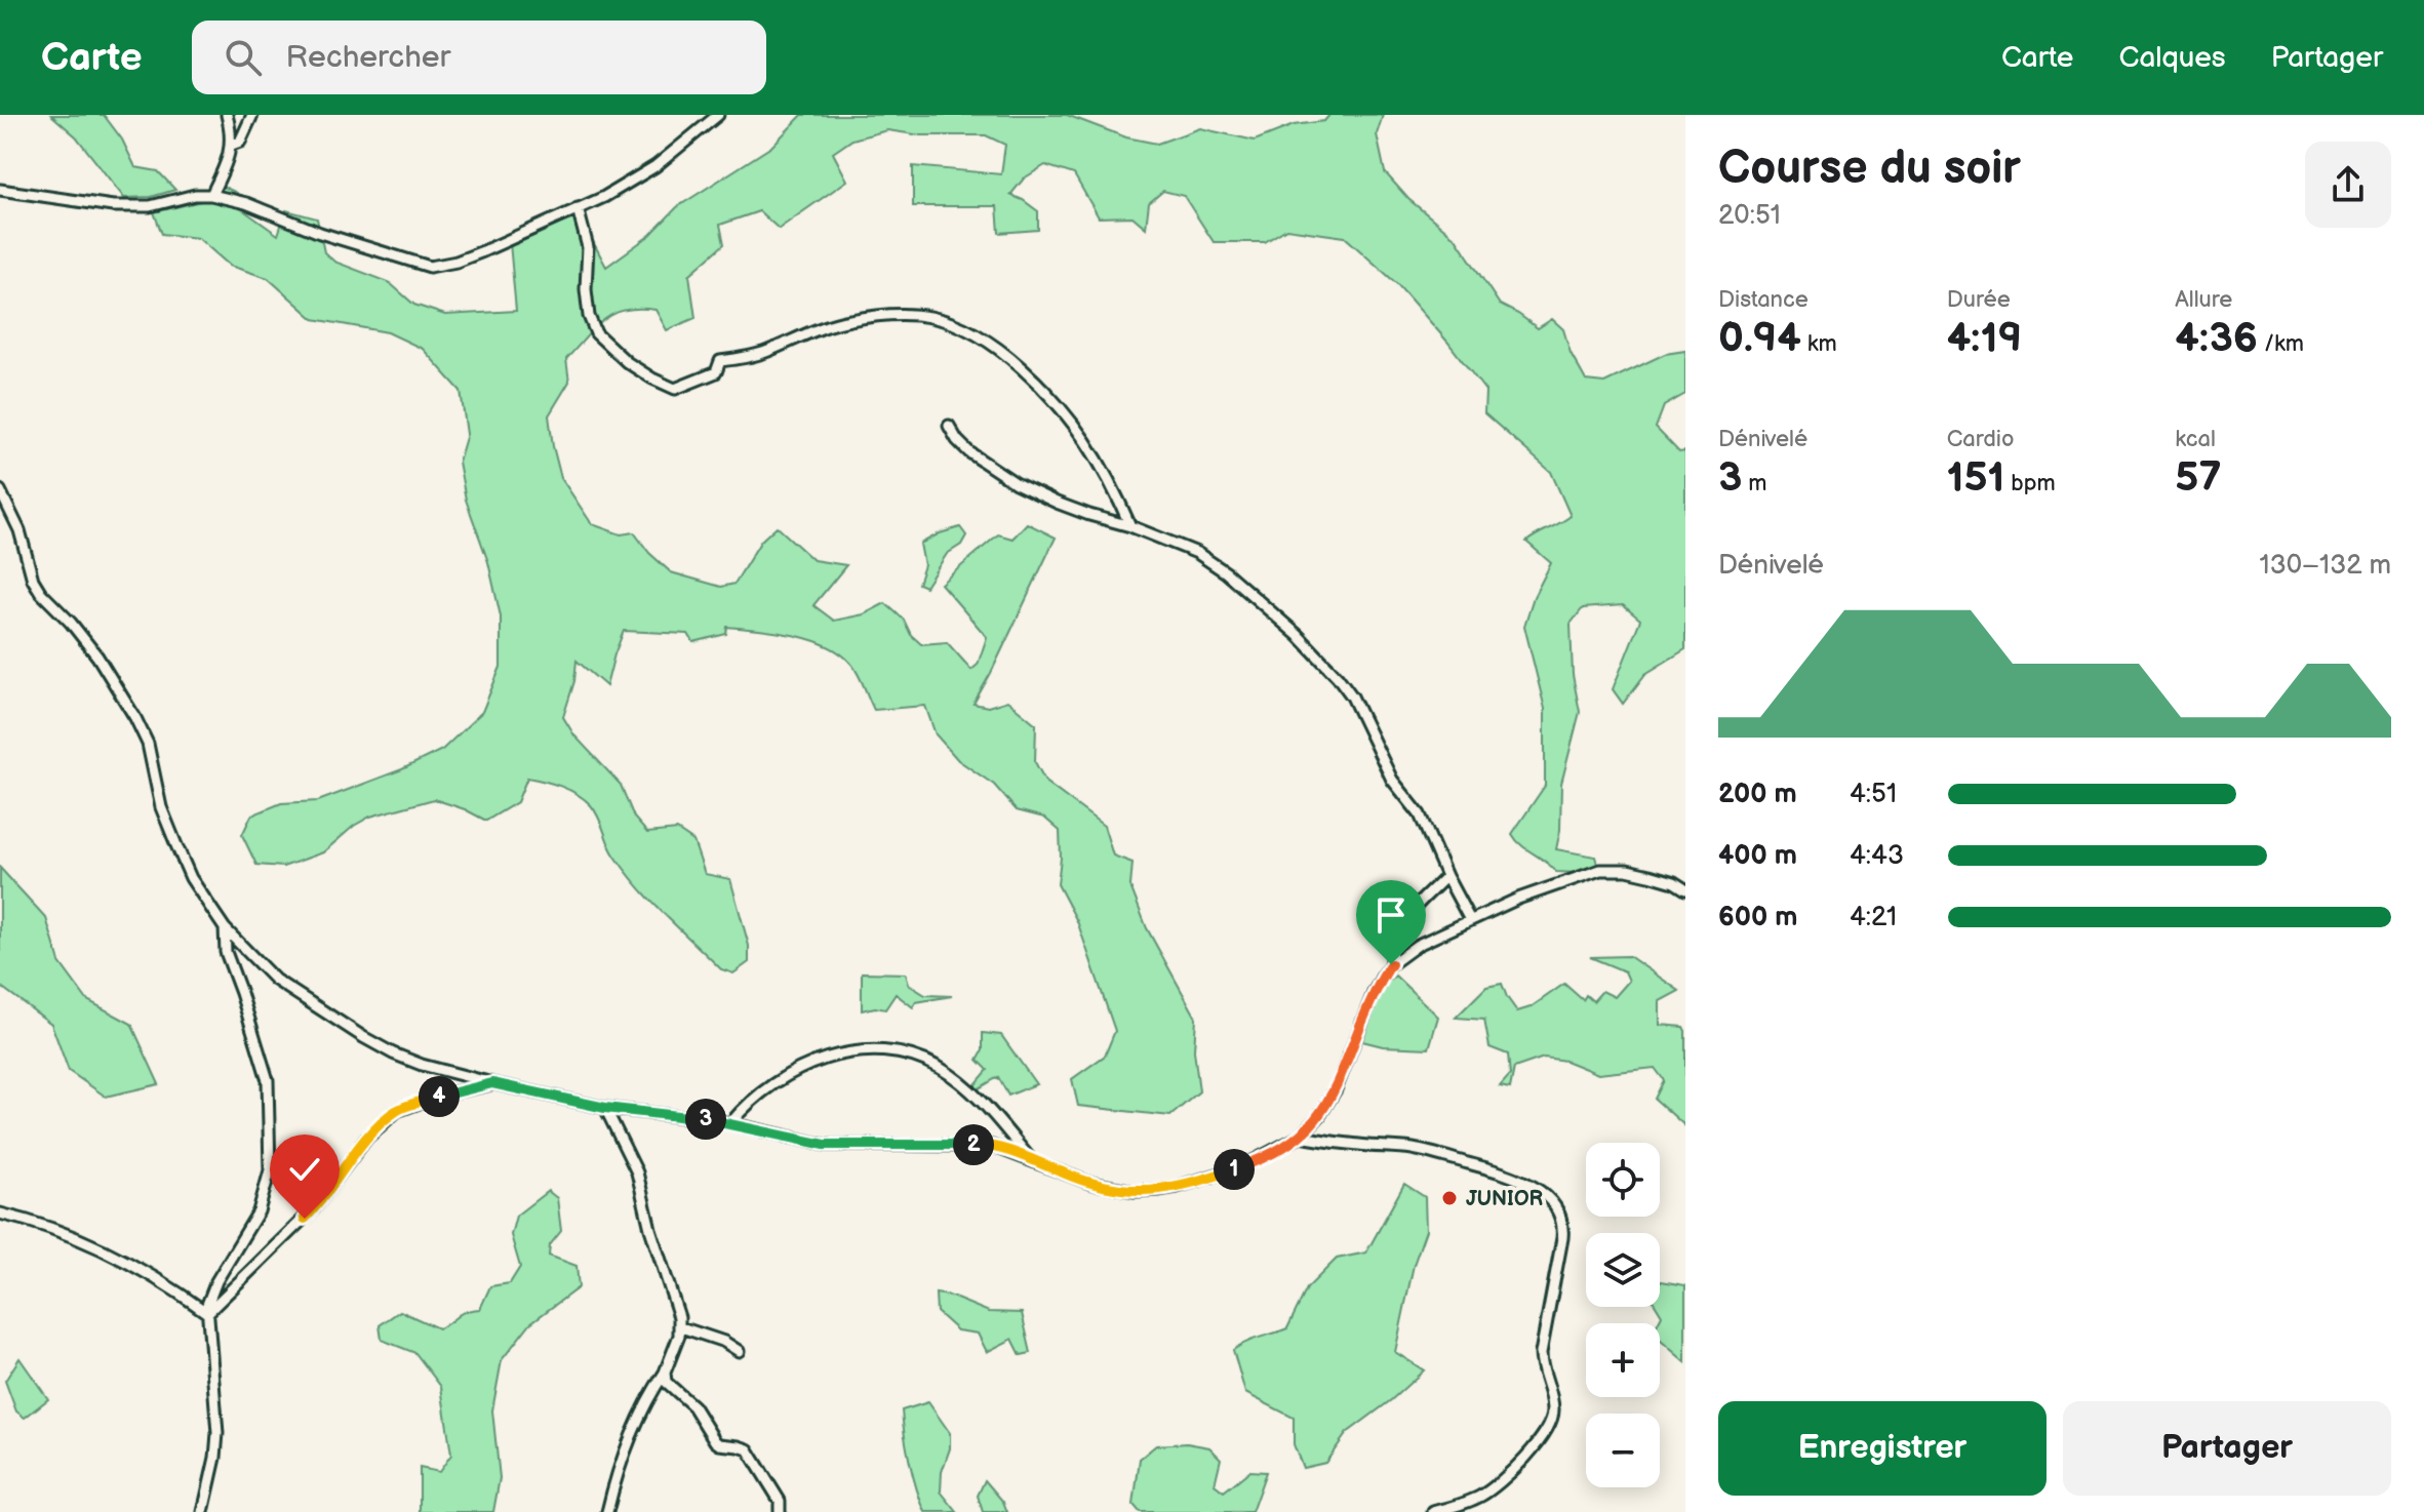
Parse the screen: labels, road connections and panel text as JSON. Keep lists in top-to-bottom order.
{
  "places": ["JUNIOR"],
  "page": {
    "header": "Carte",
    "search": "Rechercher",
    "nav": ["Carte", "Calques", "Partager"],
    "heading": ["Course du soir", "20:51"],
    "stats": [
      ["Distance", "0.94 km"],
      ["Durée", "4:19"],
      ["Allure", "4:36 /km"],
      ["Dénivelé", "3 m"],
      ["Cardio", "151 bpm"],
      ["kcal", "57"]
    ],
    "chart": ["Dénivelé", "130–132 m"],
    "list": [
      {
        "name": "200 m",
        "note": "4:51"
      },
      {
        "name": "400 m",
        "note": "4:43"
      },
      {
        "name": "600 m",
        "note": "4:21"
      }
    ],
    "pins": [
      "4",
      "3",
      "2",
      "1"
    ],
    "map_buttons": ["+", "−"],
    "buttons": ["Enregistrer", "Partager"]
  }
}
